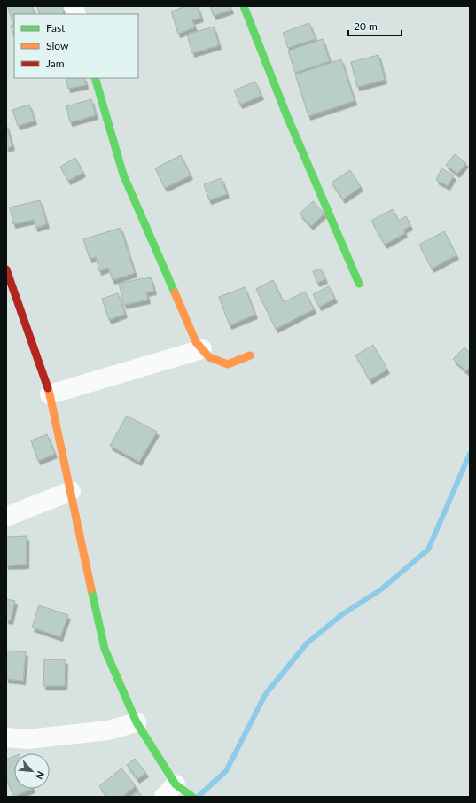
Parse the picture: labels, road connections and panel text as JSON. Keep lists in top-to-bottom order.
{
  "legend": ["Fast", "Slow", "Jam"],
  "scale_bar": "20 m",
  "north": "bottom right"
}
